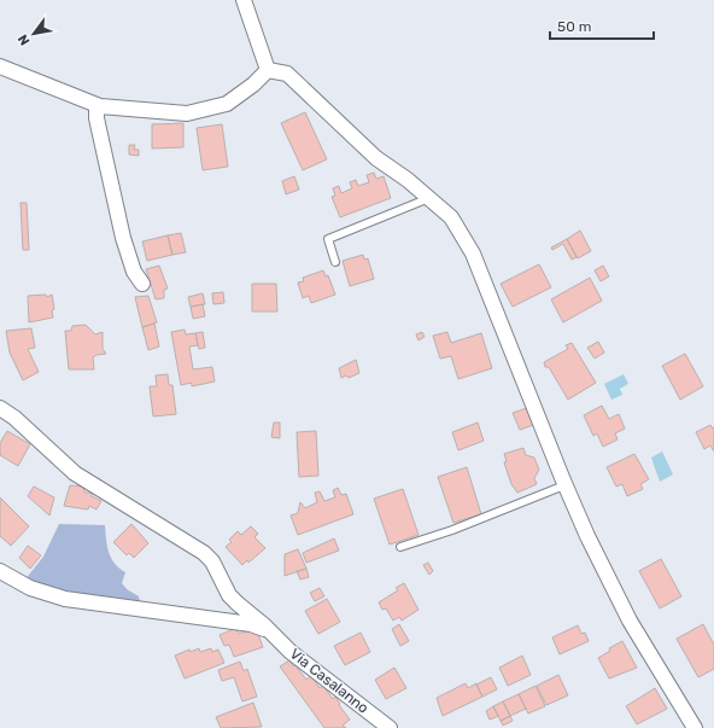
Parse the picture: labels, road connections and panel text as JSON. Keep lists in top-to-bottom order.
{
  "streets": {
    "street": ["Via Casalanno"]
  },
  "scale_bar": "50 m",
  "north": "bottom left"
}
